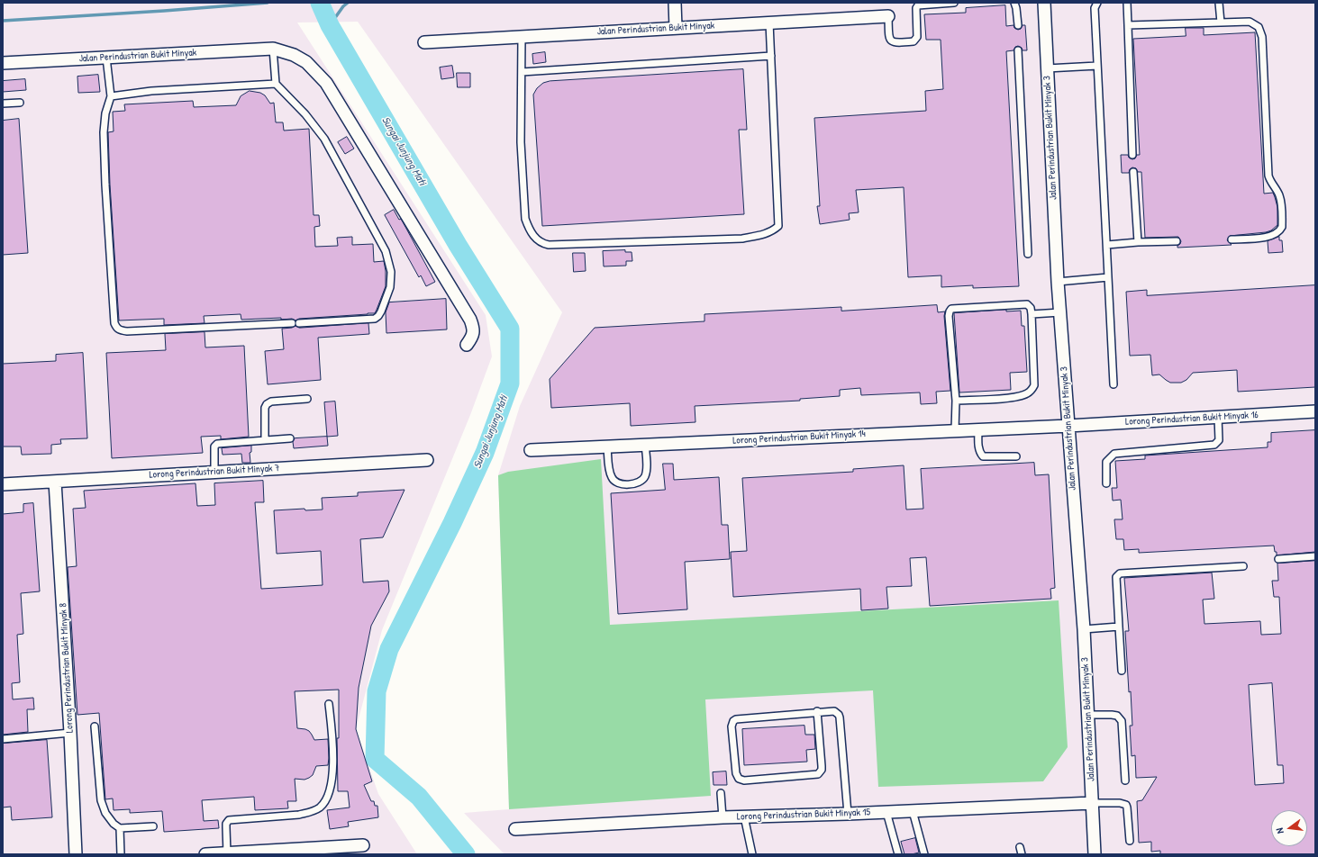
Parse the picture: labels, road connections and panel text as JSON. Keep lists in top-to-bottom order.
{
  "streets": {
    "street": [
      "Jalan Perindustrian Bukit Minyak",
      "Jalan Perindustrian Bukit Minyak 3",
      "Lorong Perindustrian Bukit Minyak 16",
      "Lorong Perindustrian Bukit Minyak 14",
      "Lorong Perindustrian Bukit Minyak 7",
      "Lorong Perindustrian Bukit Minyak 8",
      "Lorong Perindustrian Bukit Minyak 15"
    ]
  },
  "crossings": [
    ["Jalan Perindustrian Bukit Minyak 3", "Lorong Perindustrian Bukit Minyak 16"],
    ["Jalan Perindustrian Bukit Minyak 3", "Lorong Perindustrian Bukit Minyak 14"],
    ["Jalan Perindustrian Bukit Minyak 3", "Lorong Perindustrian Bukit Minyak 15"],
    ["Lorong Perindustrian Bukit Minyak 16", "Lorong Perindustrian Bukit Minyak 14"],
    ["Lorong Perindustrian Bukit Minyak 7", "Lorong Perindustrian Bukit Minyak 8"]
  ],
  "water": ["Sungai Junjung Mati"],
  "north": "left"
}
